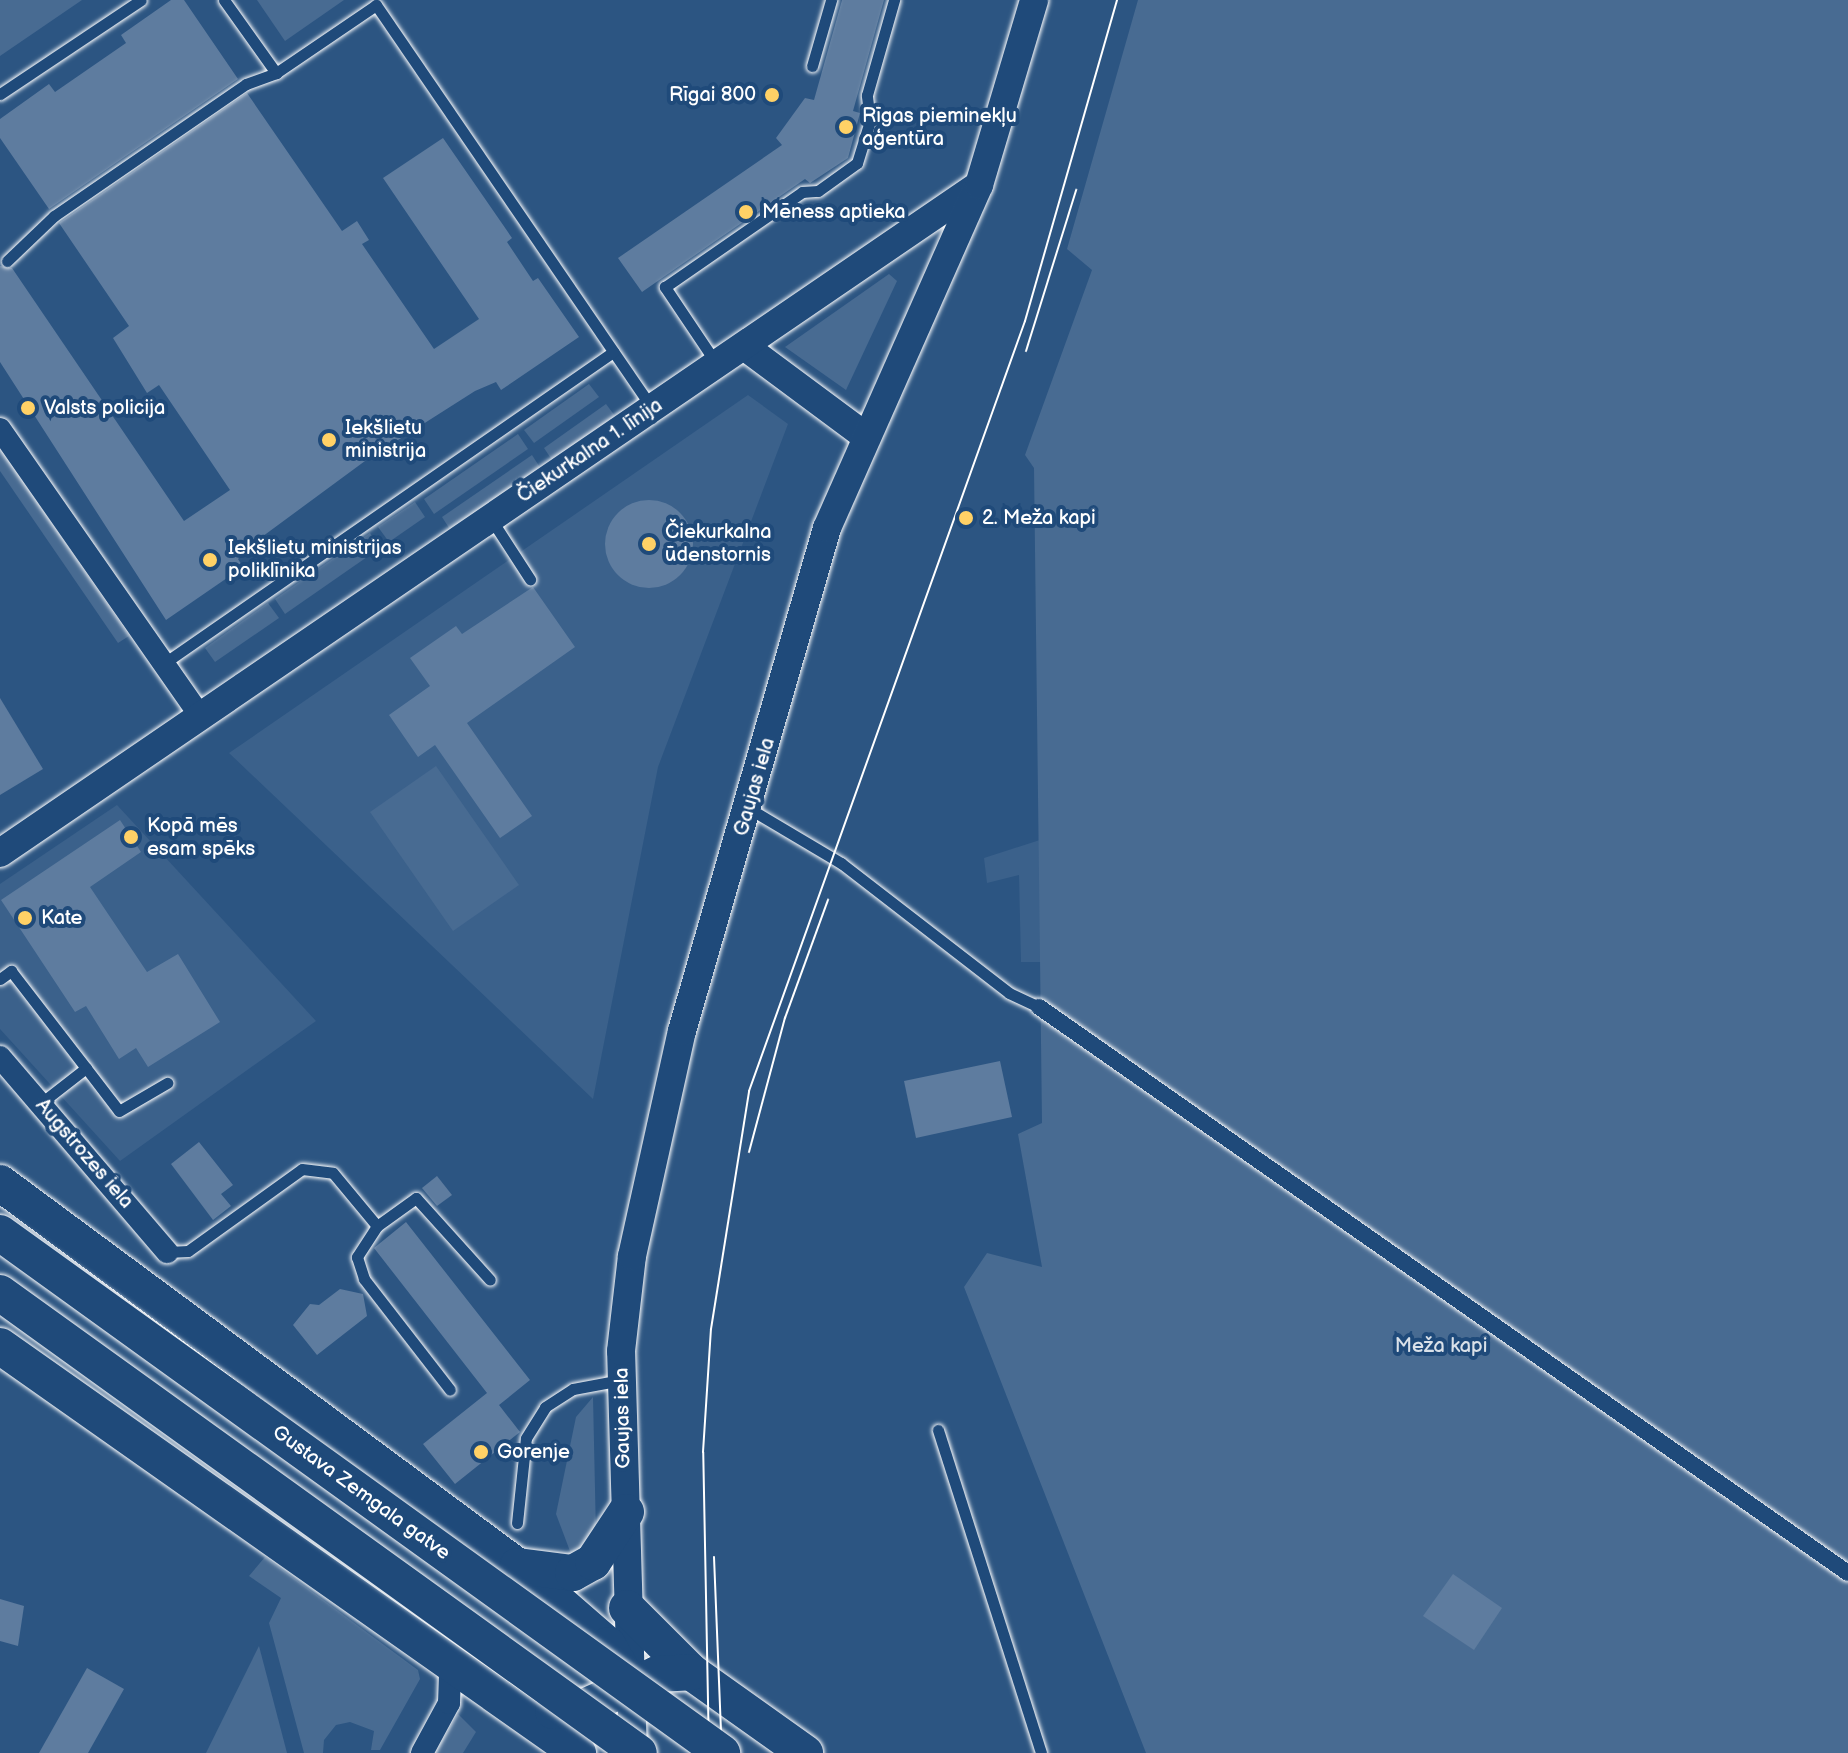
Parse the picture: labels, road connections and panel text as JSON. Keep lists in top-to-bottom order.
{
  "streets": {
    "main road": ["Gustava Zemgala gatve"],
    "street": ["Čiekurkalna 1. līnija", "Gaujas iela", "Augstrozes iela"]
  },
  "crossings": [
    ["Čiekurkalna 1. līnija", "Gaujas iela"]
  ],
  "parks": ["Meža kapi"],
  "places": [
    "Rīgai 800",
    "Rīgas pieminekļu aģentūra",
    "Mēness aptieka",
    "Valsts policija",
    "Iekšlietu ministrija",
    "2. Meža kapi",
    "Čiekurkalna ūdenstornis",
    "Iekšlietu ministrijas poliklīnika",
    "Kopā mēs esam spēks",
    "Kate",
    "Gorenje"
  ]
}
